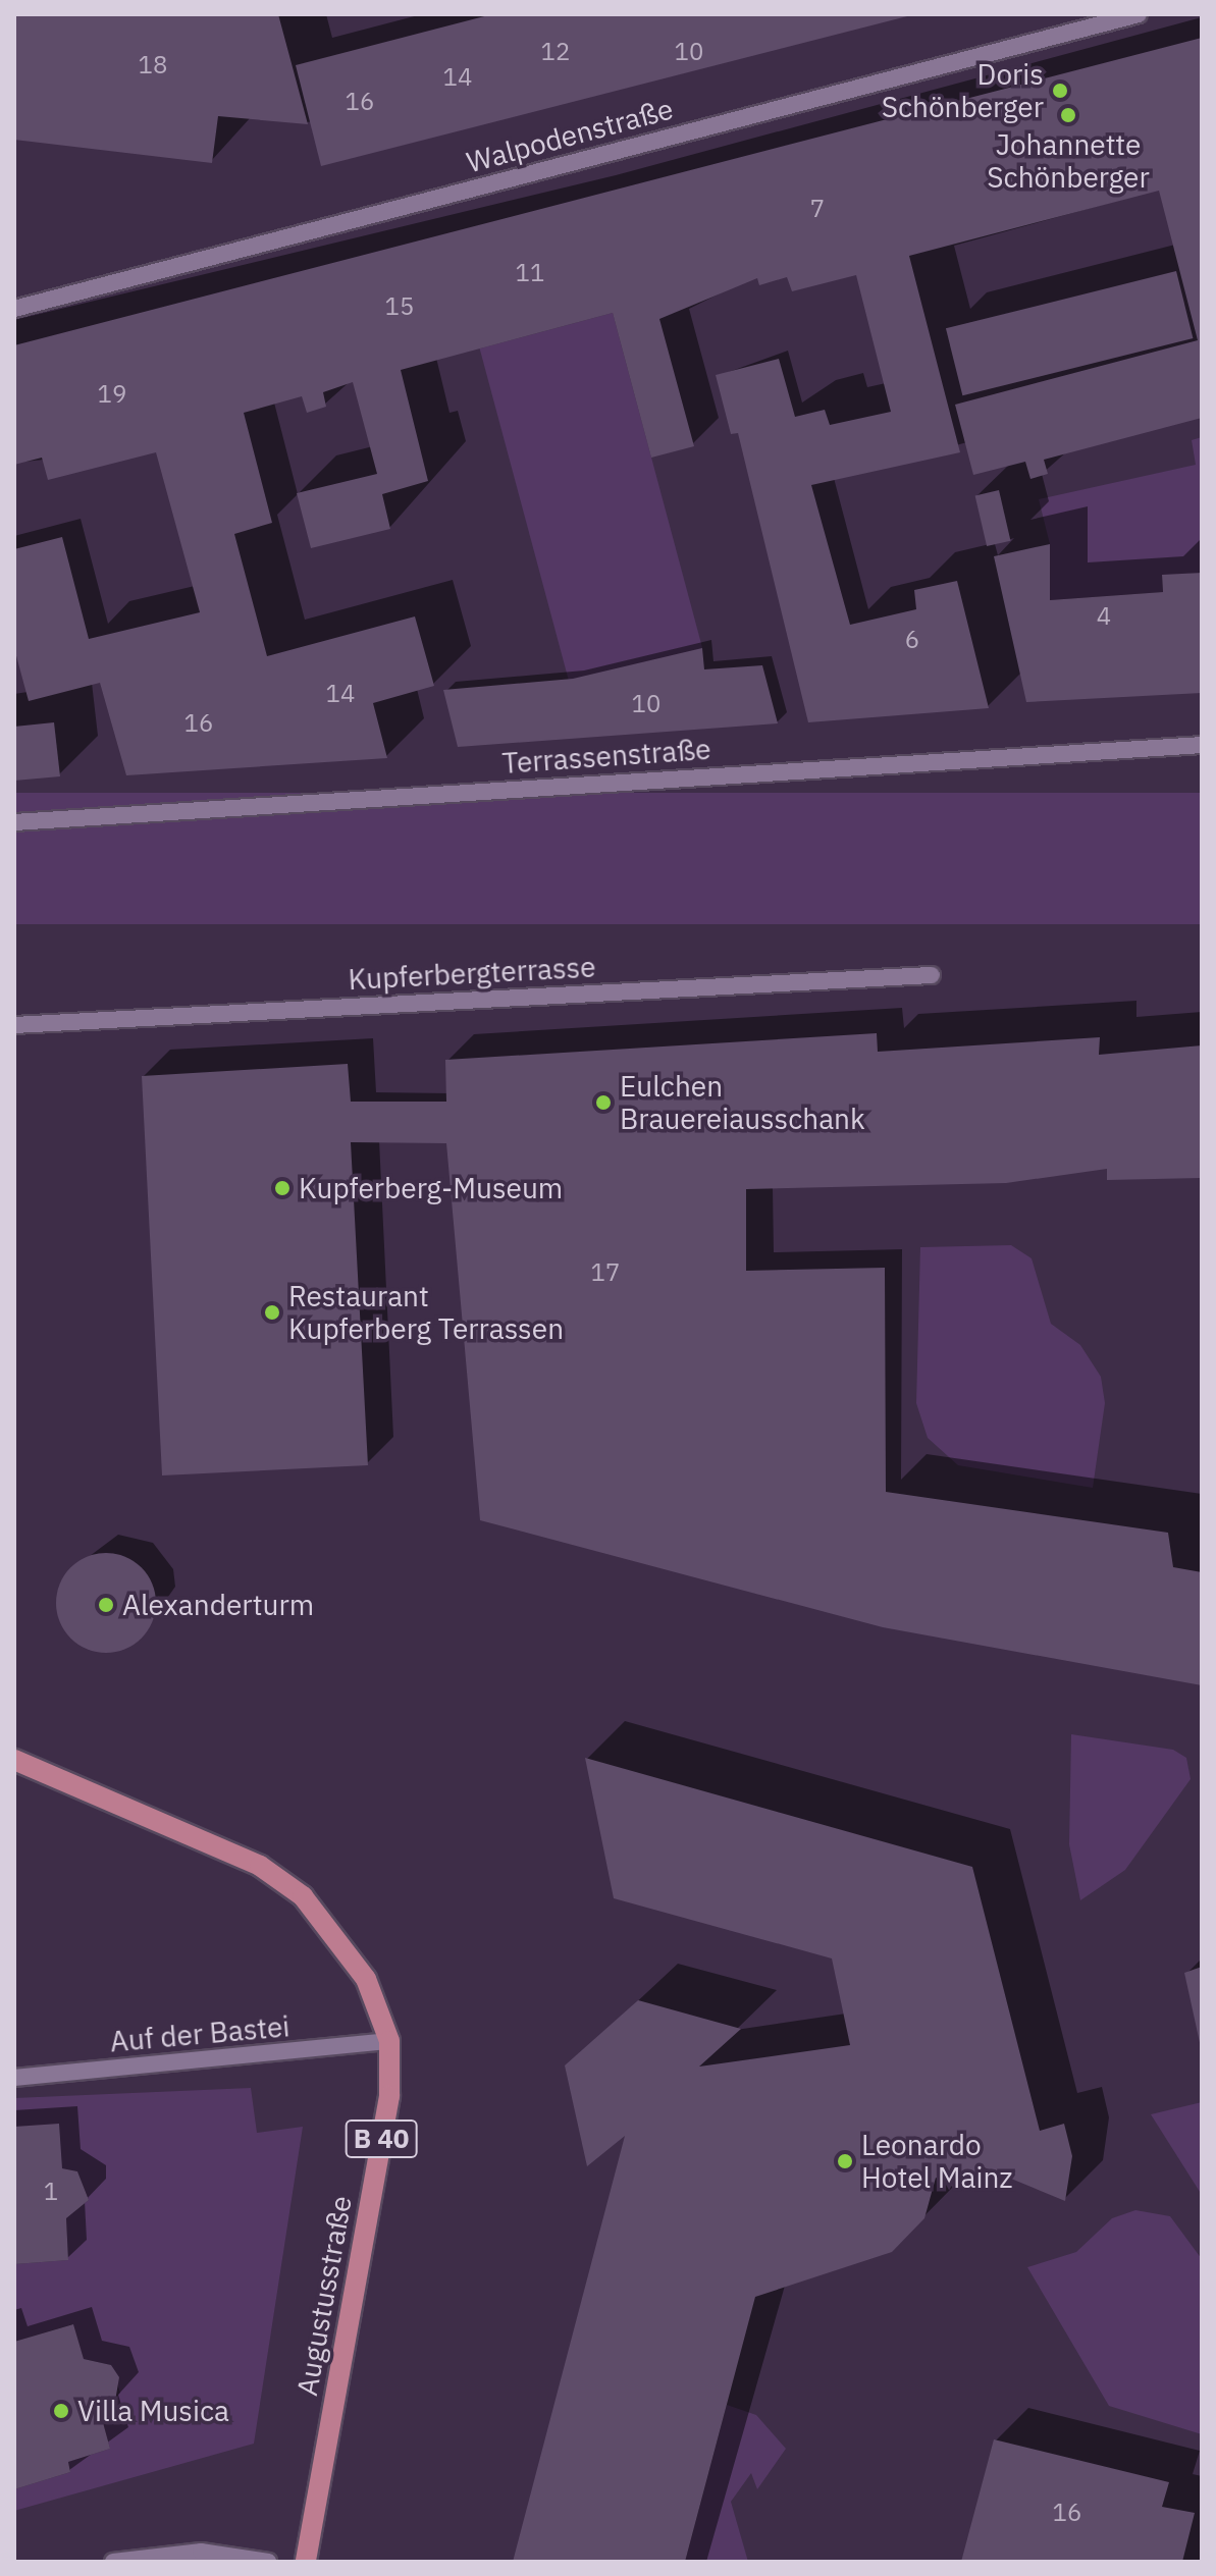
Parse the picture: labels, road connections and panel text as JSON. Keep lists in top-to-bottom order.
{
  "streets": {
    "main road": ["B 40", "Augustusstraße"],
    "street": [
      "Walpodenstraße",
      "Terrassenstraße",
      "Kupferbergterrasse",
      "Auf der Bastei"
    ]
  },
  "crossings": [
    ["Auf der Bastei", "Augustusstraße"]
  ],
  "places": [
    "Doris Schönberger",
    "Johannette Schönberger",
    "Eulchen Brauereiausschank",
    "Kupferberg-Museum",
    "Restaurant Kupferberg Terrassen",
    "Alexanderturm",
    "Leonardo Hotel Mainz",
    "Villa Musica"
  ],
  "house_numbers": [
    "12",
    "10",
    "18",
    "14",
    "16",
    "7",
    "11",
    "15",
    "19",
    "4",
    "6",
    "14",
    "10",
    "16",
    "17",
    "1",
    "16"
  ]
}
